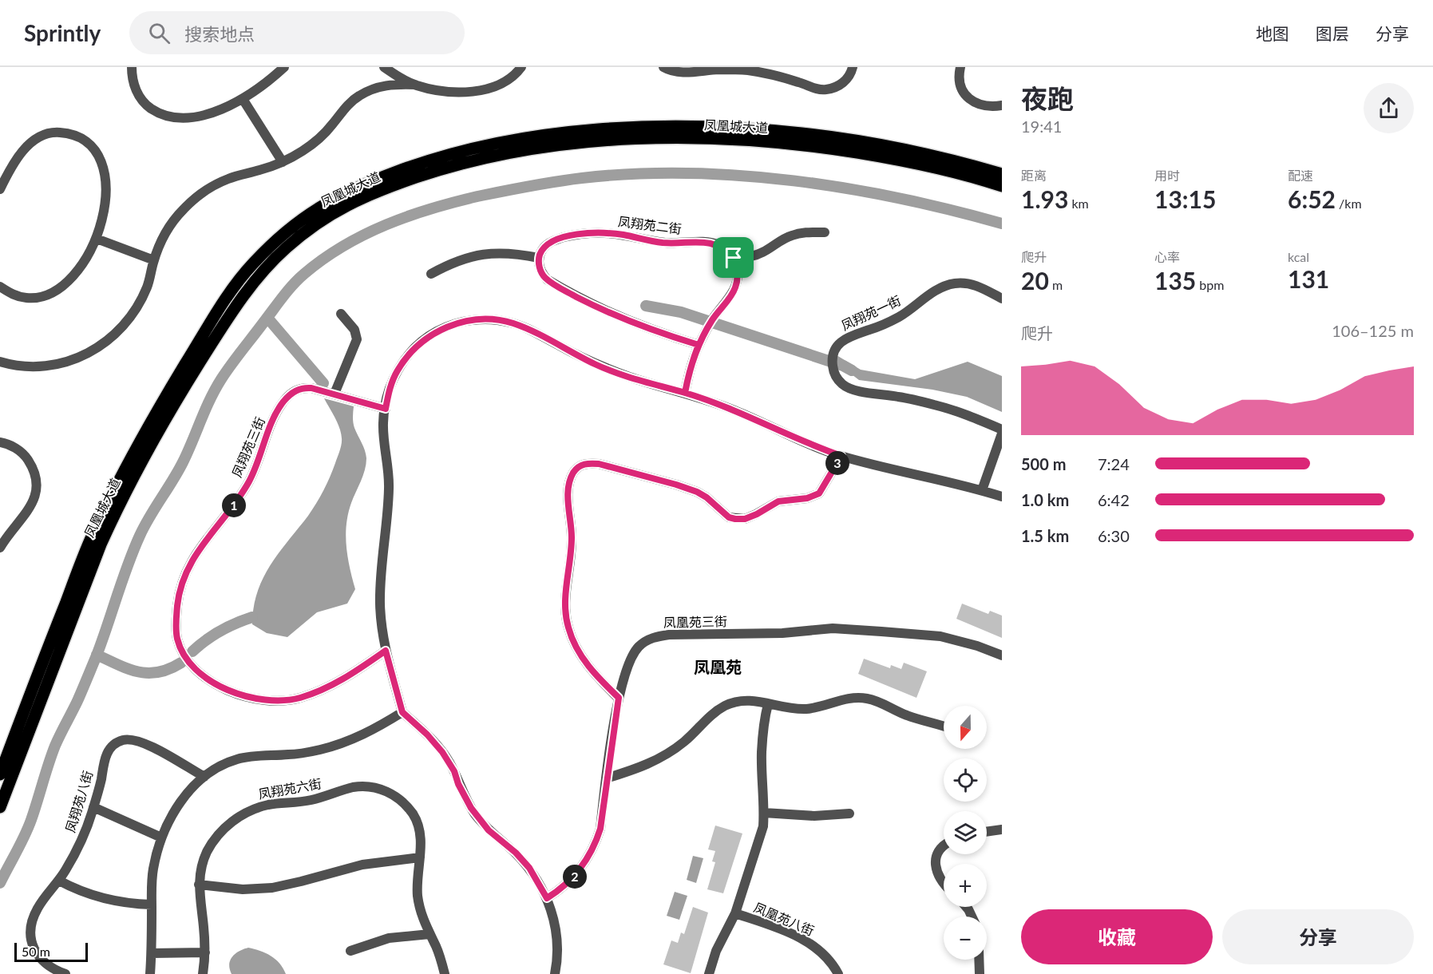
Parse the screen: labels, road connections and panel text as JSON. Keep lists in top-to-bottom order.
{
  "streets": {
    "main road": ["凤凰城大道"],
    "street": [
      "凤翔苑二街",
      "凤翔苑一街",
      "凤翔苑三街",
      "凤凰苑三街",
      "凤翔苑六街",
      "凤翔苑八街",
      "凤凰苑八街"
    ]
  },
  "districts": ["凤凰苑"],
  "scale_bar": "50 m",
  "north": "bottom",
  "page": {
    "header": "Sprintly",
    "search": "搜索地点",
    "nav": ["地图", "图层", "分享"],
    "heading": ["夜跑", "19:41"],
    "stats": [
      ["距离", "1.93 km"],
      ["用时", "13:15"],
      ["配速", "6:52 /km"],
      ["爬升", "20 m"],
      ["心率", "135 bpm"],
      ["kcal", "131"]
    ],
    "chart": ["爬升", "106–125 m"],
    "list": [
      {
        "name": "500 m",
        "note": "7:24"
      },
      {
        "name": "1.0 km",
        "note": "6:42"
      },
      {
        "name": "1.5 km",
        "note": "6:30"
      }
    ],
    "pins": ["3", "1", "2"],
    "map_buttons": ["+", "−"],
    "buttons": ["收藏", "分享"],
    "scale": "50 m"
  }
}
